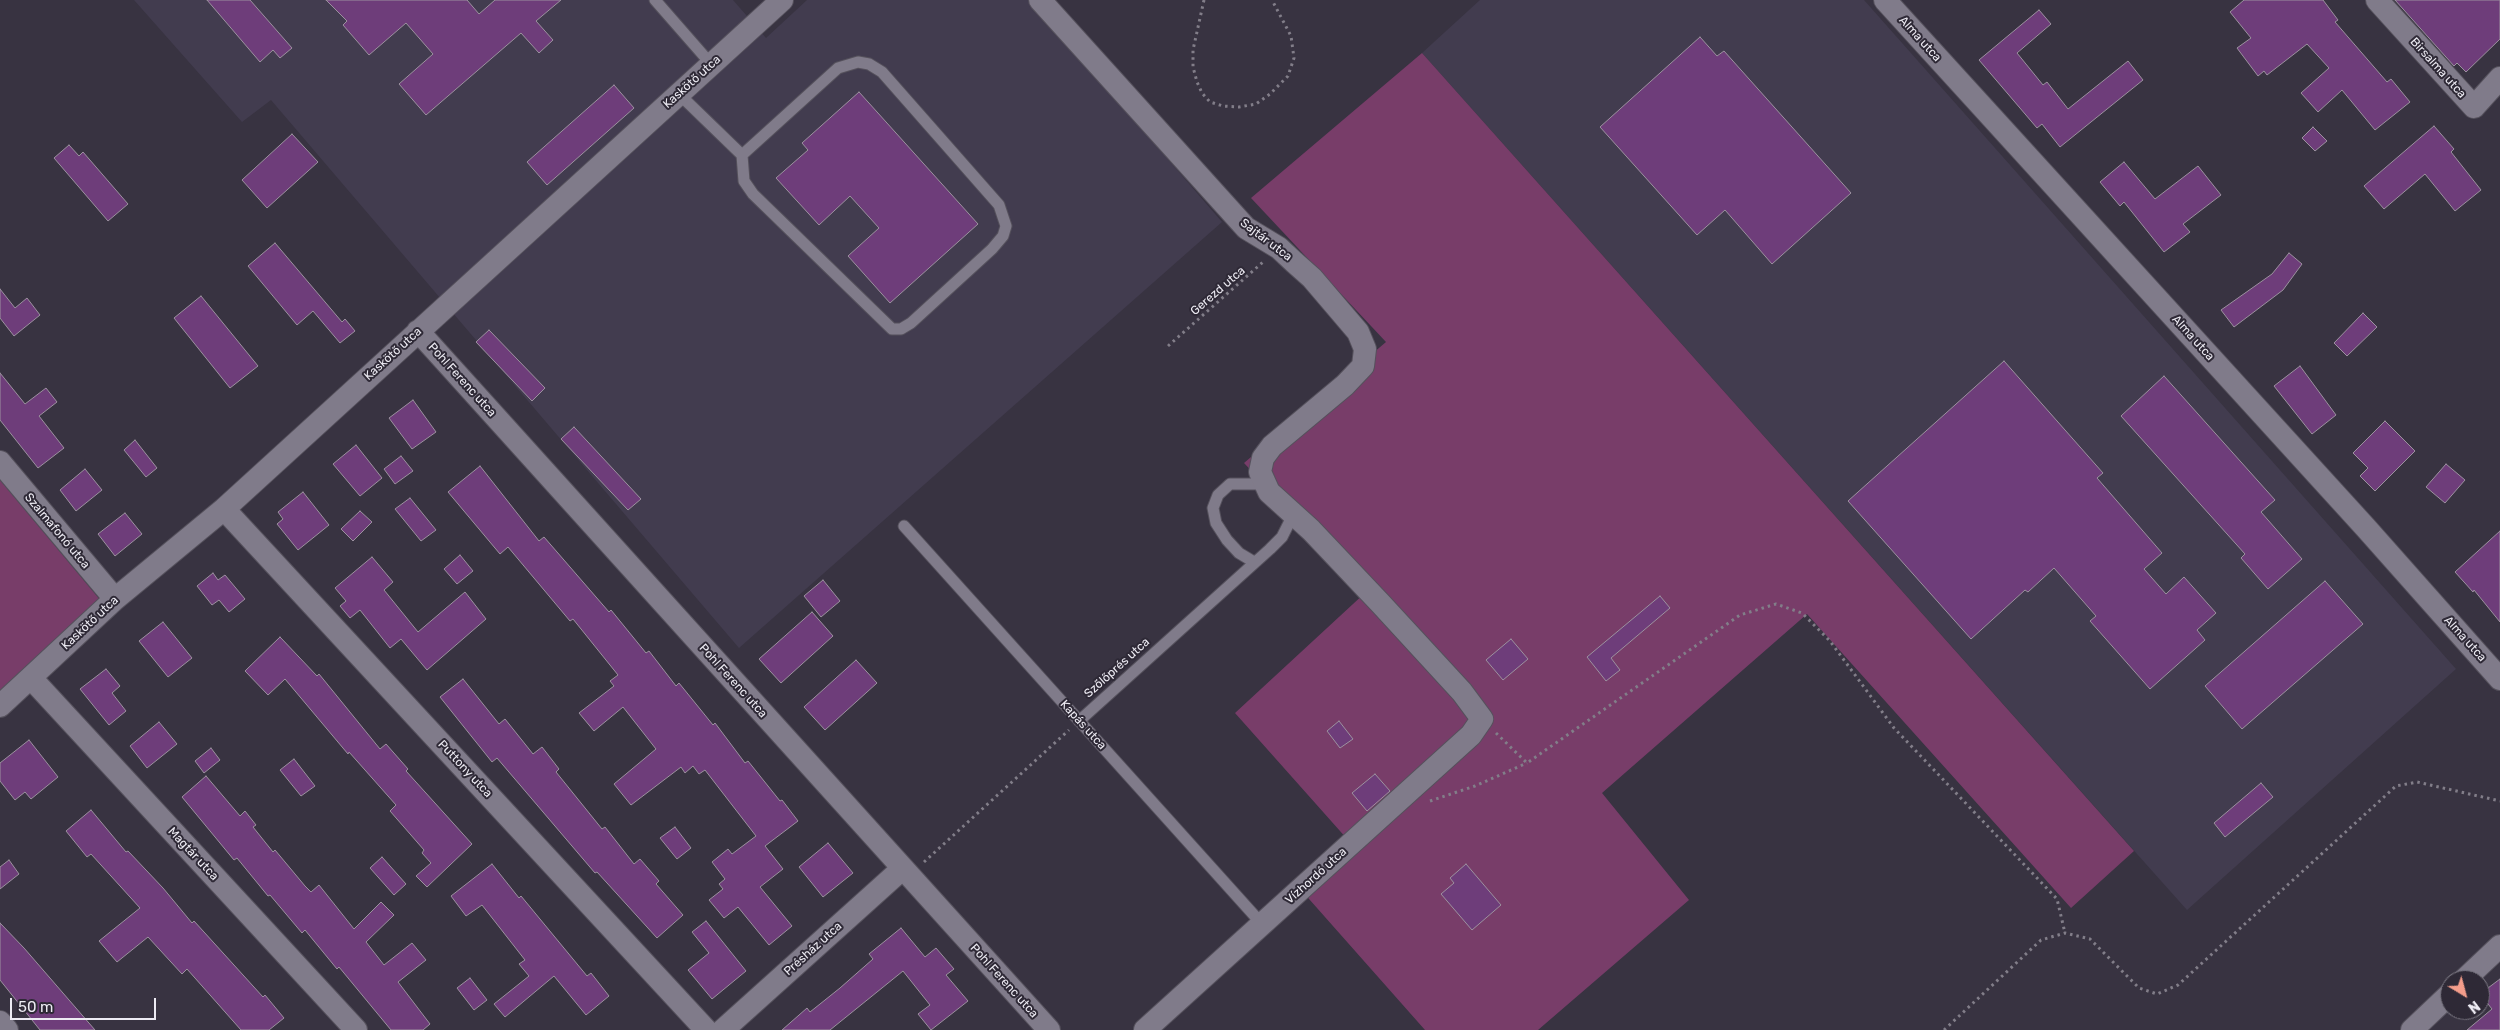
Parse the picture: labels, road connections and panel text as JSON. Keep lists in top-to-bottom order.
{
  "streets": {
    "street": [
      "Alma utca",
      "Birsalma utca",
      "Kaskötő utca",
      "Sajtár utca",
      "Pohl Ferenc utca",
      "Szalmafonó utca",
      "Puttony utca",
      "Magtár utca",
      "Vízhordó utca",
      "Présház utca"
    ],
    "lane": ["Szőlőprés utca", "Kapás utca"],
    "path": ["Gerezd utca"]
  },
  "crossings": [
    ["Kaskötő utca", "Pohl Ferenc utca"],
    ["Kaskötő utca", "Szalmafonó utca"],
    ["Kaskötő utca", "Puttony utca"],
    ["Kaskötő utca", "Magtár utca"],
    ["Sajtár utca", "Gerezd utca"],
    ["Sajtár utca", "Szőlőprés utca"],
    ["Pohl Ferenc utca", "Présház utca"],
    ["Szőlőprés utca", "Kapás utca"],
    ["Kapás utca", "Vízhordó utca"]
  ],
  "scale_bar": "50 m",
  "north": "bottom right"
}
